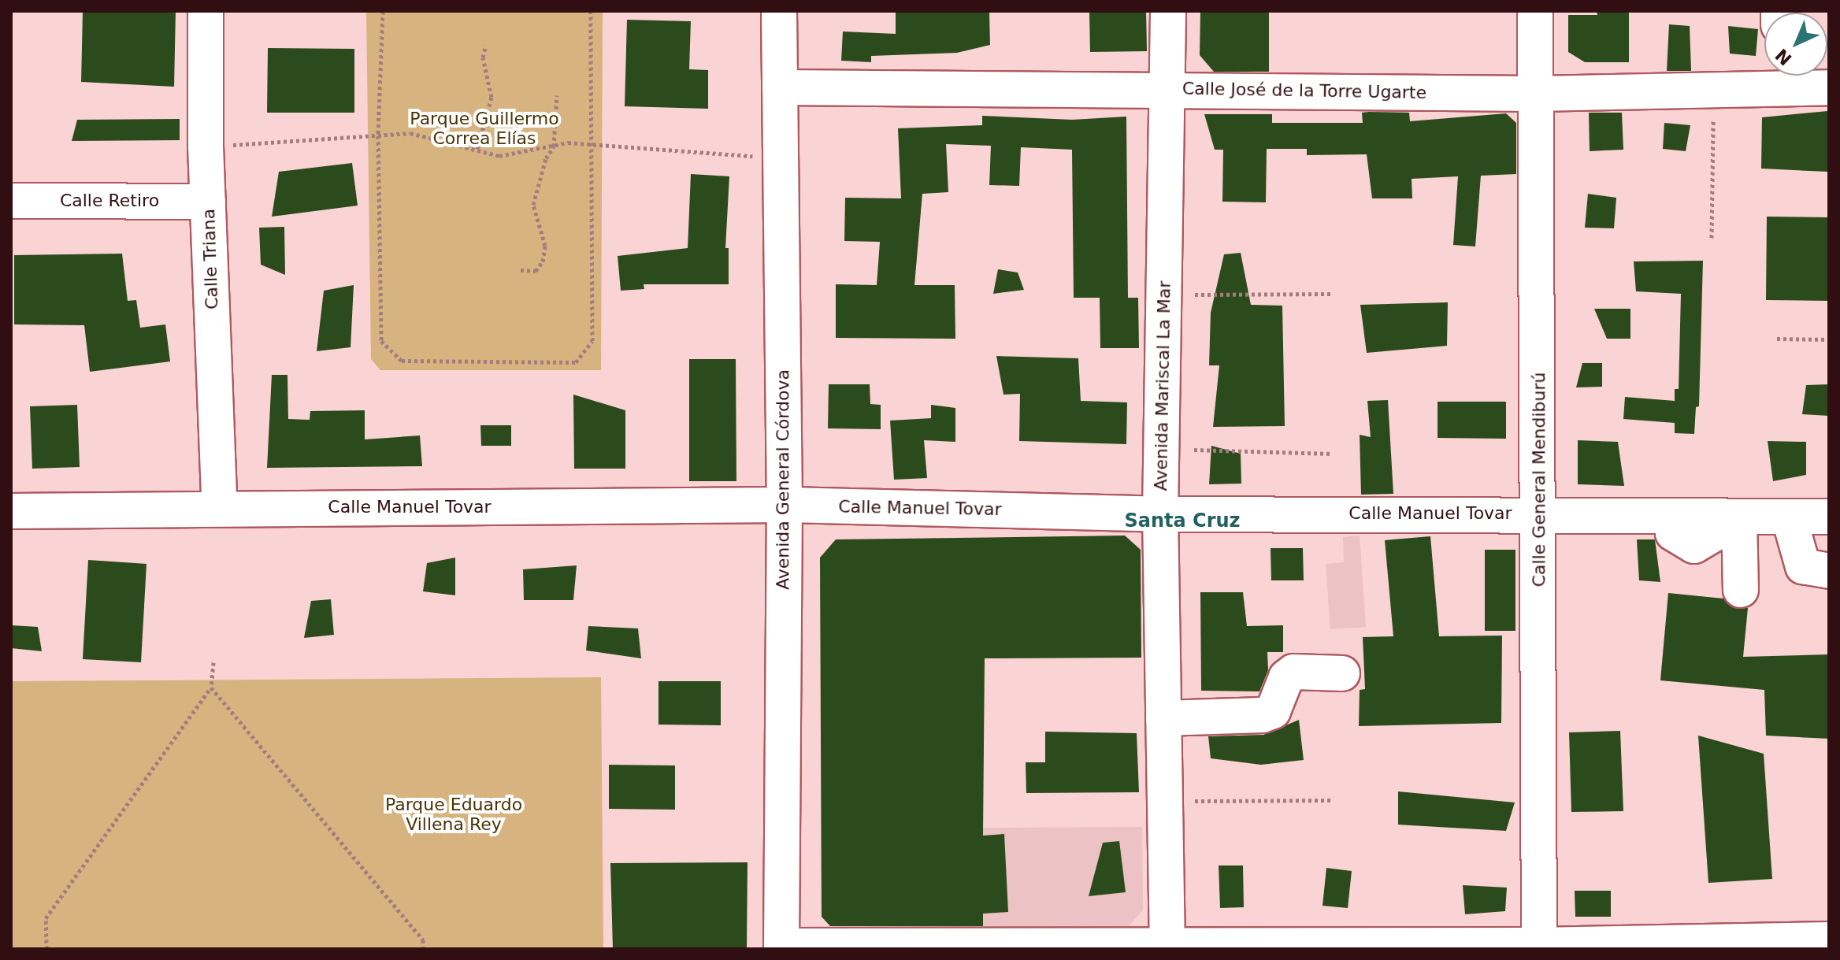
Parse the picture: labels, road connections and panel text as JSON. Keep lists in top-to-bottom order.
{
  "streets": {
    "street": [
      "Calle José de la Torre Ugarte",
      "Calle Retiro",
      "Calle Triana",
      "Avenida Mariscal La Mar",
      "Avenida General Córdova",
      "Calle General Mendiburú",
      "Calle Manuel Tovar"
    ]
  },
  "crossings": [
    ["Calle José de la Torre Ugarte", "Avenida Mariscal La Mar"],
    ["Calle José de la Torre Ugarte", "Avenida General Córdova"],
    ["Calle José de la Torre Ugarte", "Calle General Mendiburú"],
    ["Calle Retiro", "Calle Triana"],
    ["Calle Triana", "Calle Manuel Tovar"],
    ["Avenida Mariscal La Mar", "Calle Manuel Tovar"],
    ["Avenida General Córdova", "Calle Manuel Tovar"],
    ["Calle General Mendiburú", "Calle Manuel Tovar"]
  ],
  "districts": ["Santa Cruz"],
  "parks": ["Parque Guillermo Correa Elías", "Parque Eduardo Villena Rey"],
  "north": "bottom left"
}
